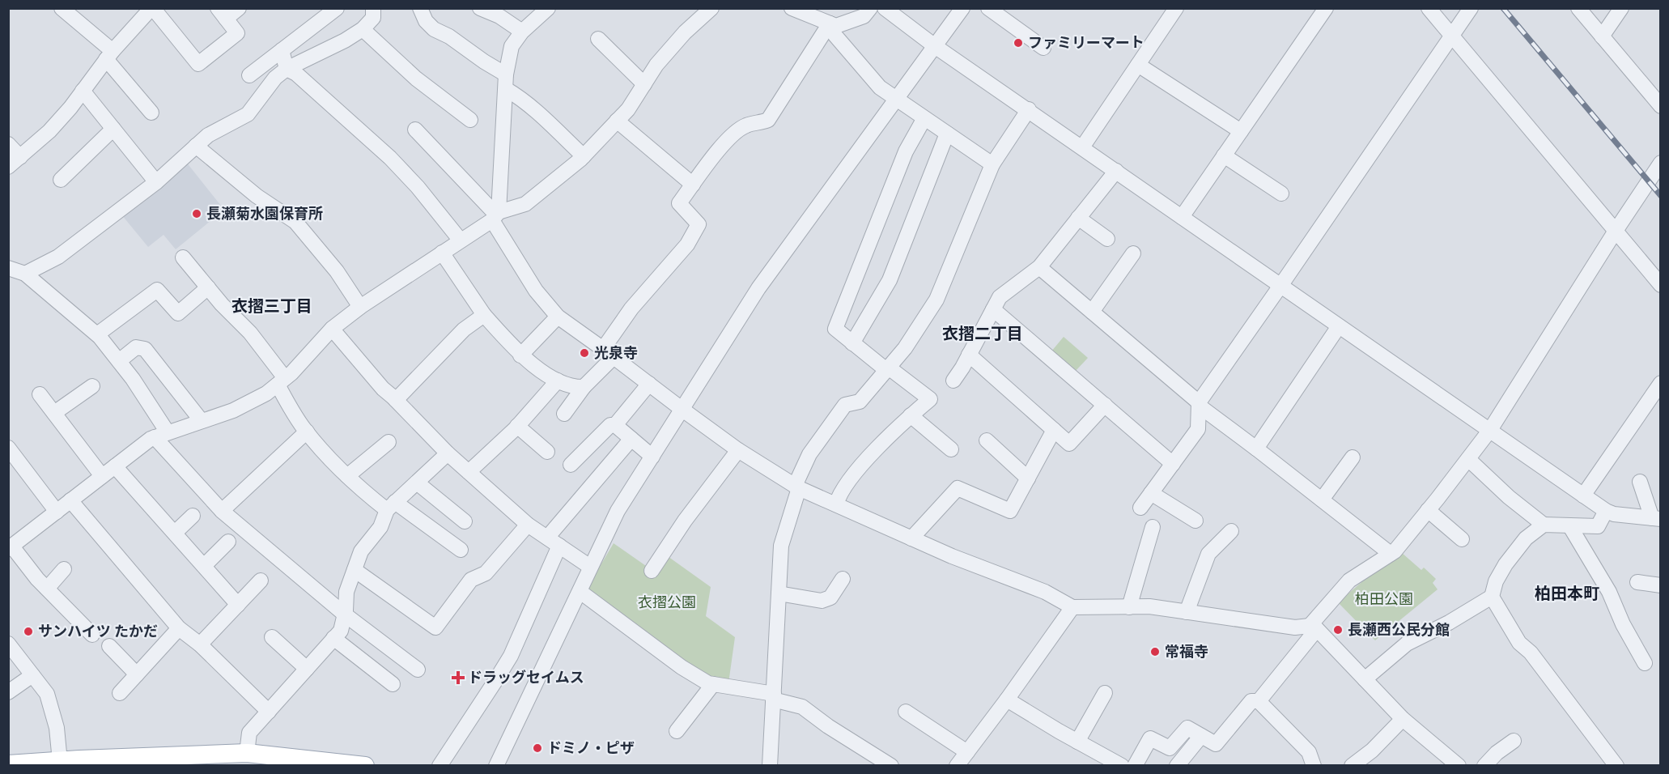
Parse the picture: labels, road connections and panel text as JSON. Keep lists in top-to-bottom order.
{
  "districts": ["衣摺三丁目", "衣摺二丁目", "柏田本町"],
  "parks": ["柏田公園", "衣摺公園"],
  "places": {
    "other": [
      "ファミリーマート",
      "長瀬菊水園保育所",
      "光泉寺",
      "長瀬西公民分館",
      "サンハイツ たかだ",
      "常福寺",
      "ドミノ・ピザ"
    ],
    "health": ["ドラッグセイムス"]
  }
}
